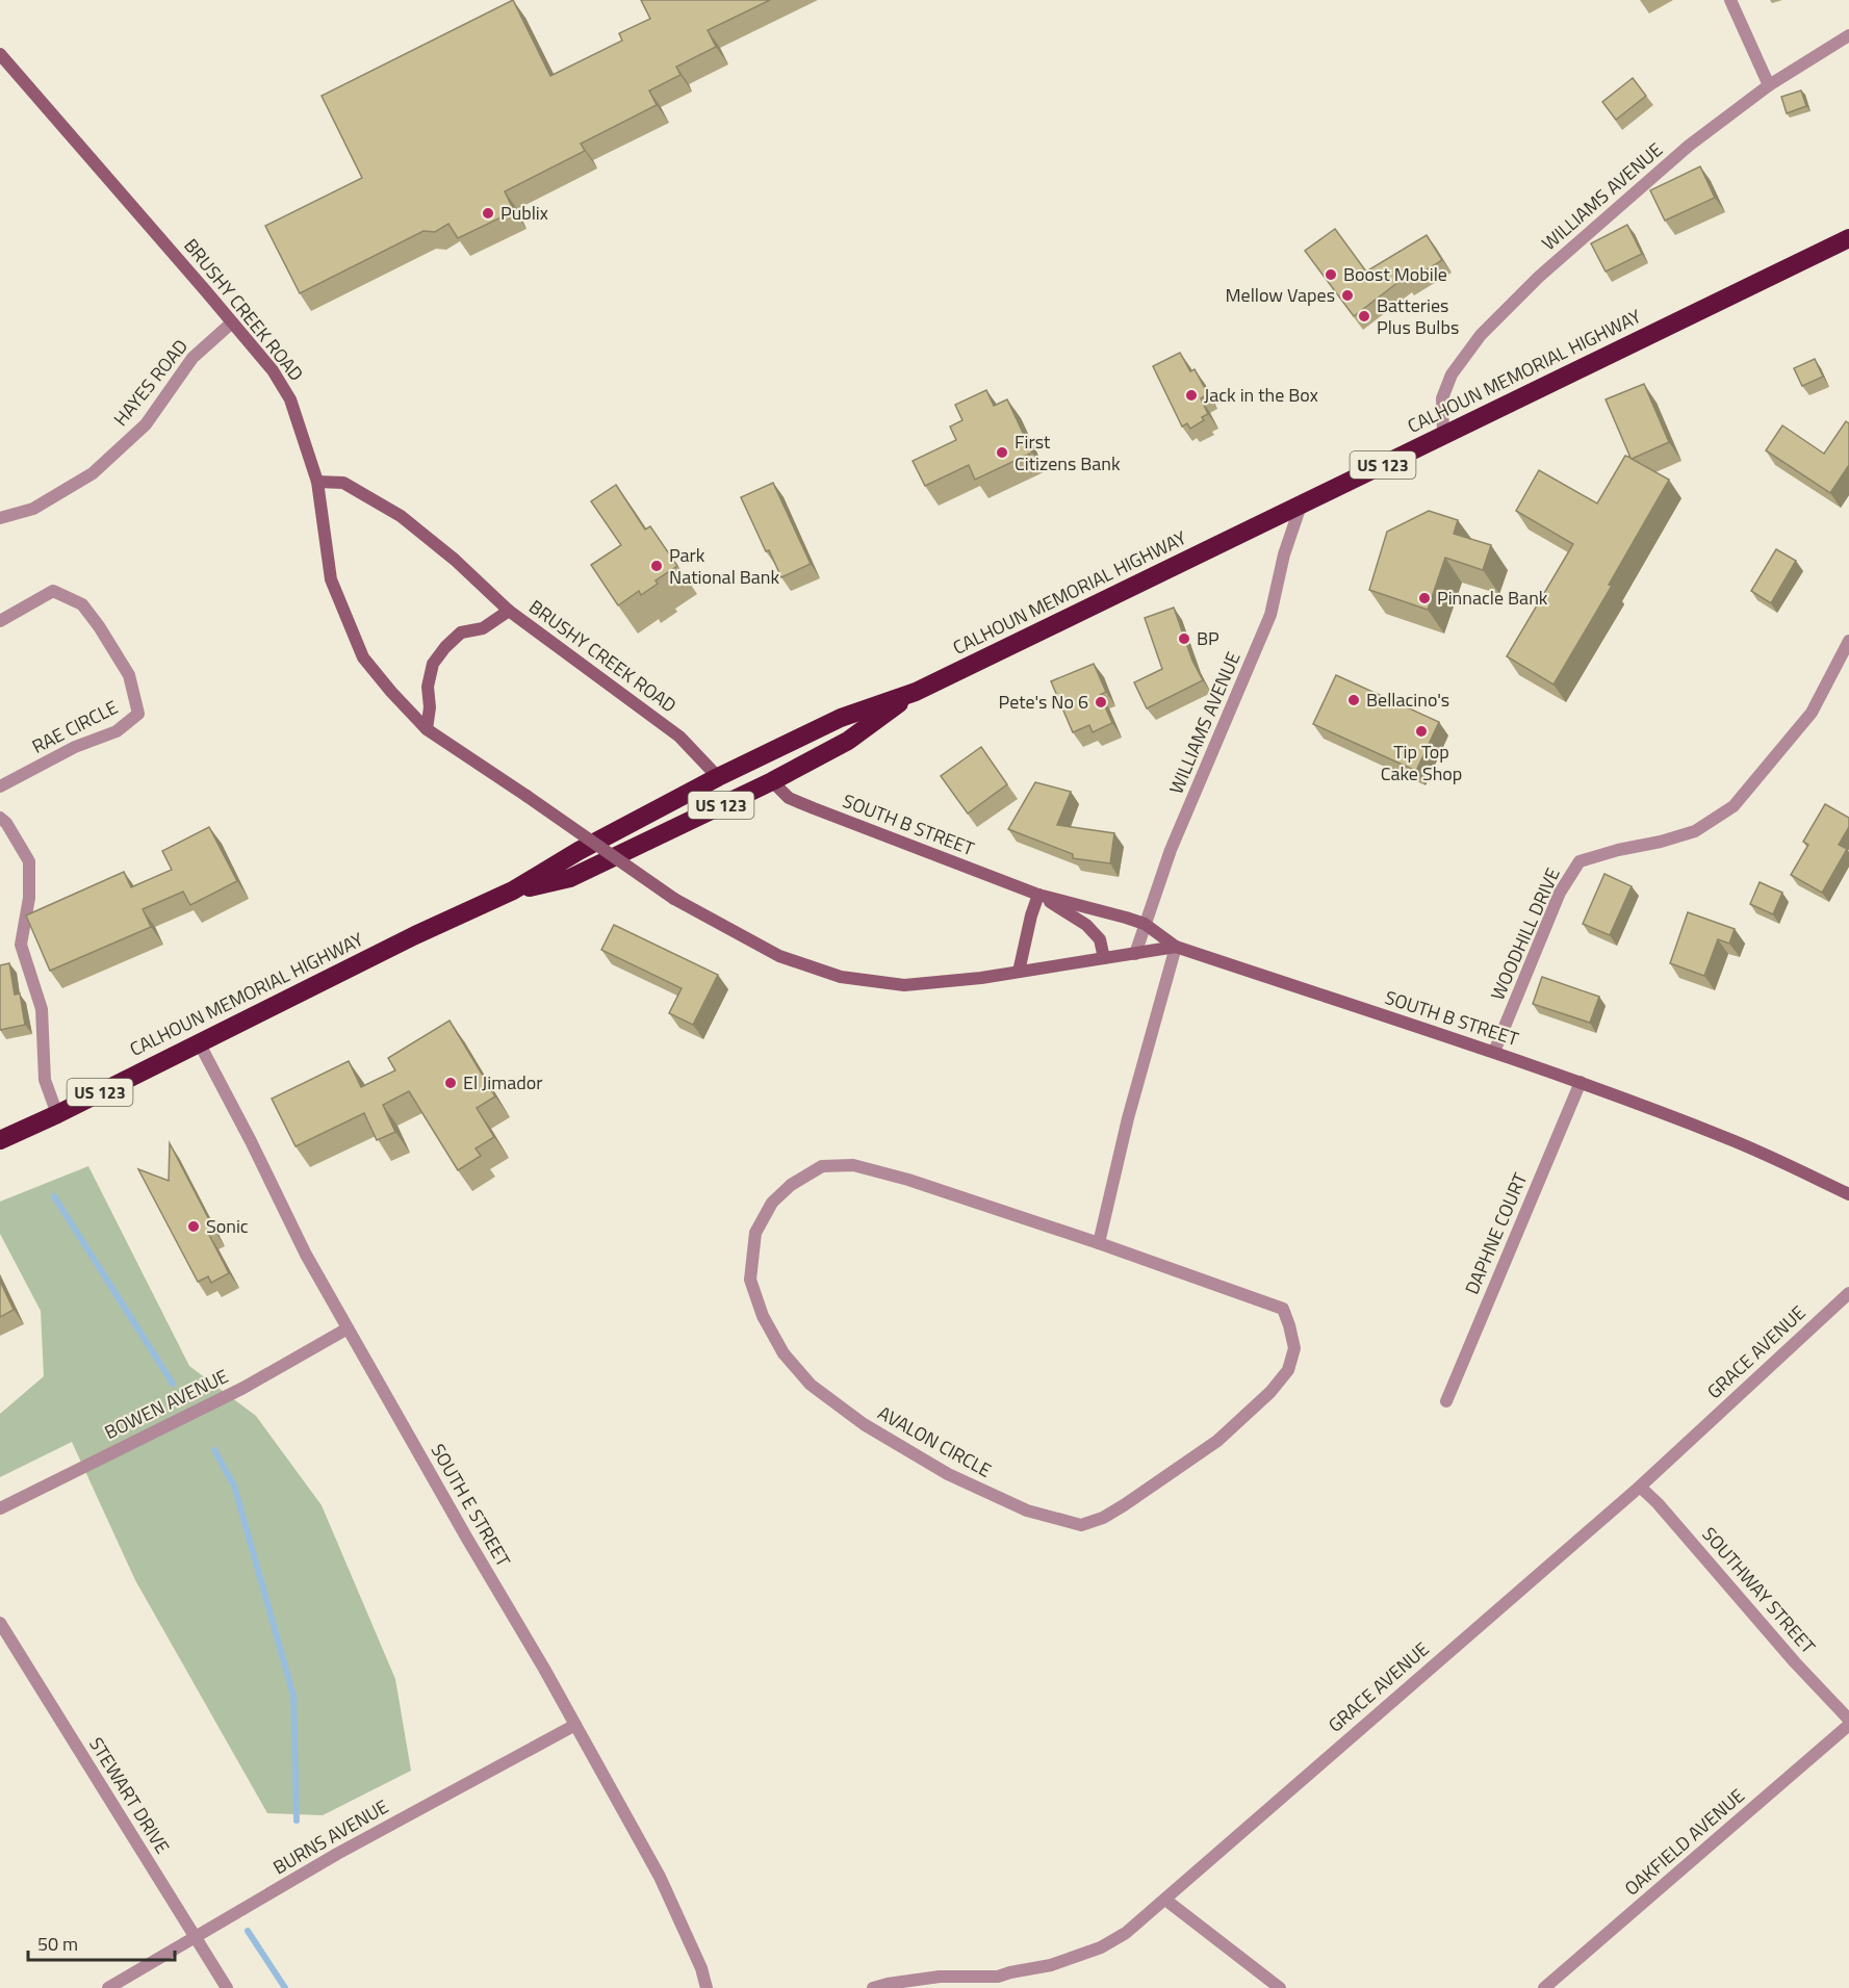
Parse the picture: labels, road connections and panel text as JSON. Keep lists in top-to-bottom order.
{
  "streets": {
    "highway": ["CALHOUN MEMORIAL HIGHWAY", "US 123"],
    "street": [
      "WILLIAMS AVENUE",
      "BRUSHY CREEK ROAD",
      "HAYES ROAD",
      "RAE CIRCLE",
      "SOUTH B STREET",
      "WOODHILL DRIVE",
      "DAPHNE COURT",
      "GRACE AVENUE",
      "BOWEN AVENUE",
      "AVALON CIRCLE",
      "SOUTH E STREET",
      "SOUTHWAY STREET",
      "STEWART DRIVE",
      "BURNS AVENUE",
      "OAKFIELD AVENUE"
    ]
  },
  "crossings": [
    ["WILLIAMS AVENUE", "CALHOUN MEMORIAL HIGHWAY"],
    ["WILLIAMS AVENUE", "SOUTH B STREET"],
    ["BRUSHY CREEK ROAD", "CALHOUN MEMORIAL HIGHWAY"],
    ["BRUSHY CREEK ROAD", "HAYES ROAD"],
    ["CALHOUN MEMORIAL HIGHWAY", "SOUTH B STREET"],
    ["CALHOUN MEMORIAL HIGHWAY", "SOUTH E STREET"],
    ["SOUTH B STREET", "WOODHILL DRIVE"],
    ["SOUTH B STREET", "DAPHNE COURT"],
    ["GRACE AVENUE", "SOUTHWAY STREET"],
    ["BOWEN AVENUE", "SOUTH E STREET"],
    ["SOUTH E STREET", "BURNS AVENUE"],
    ["STEWART DRIVE", "BURNS AVENUE"]
  ],
  "places": [
    "Publix",
    "Boost Mobile",
    "Mellow Vapes",
    "Batteries Plus Bulbs",
    "Jack in the Box",
    "First Citizens Bank",
    "Park National Bank",
    "Pinnacle Bank",
    "BP",
    "Bellacino's",
    "Pete's No 6",
    "Tip Top Cake Shop",
    "El Jimador",
    "Sonic"
  ],
  "scale_bar": "50 m"
}
